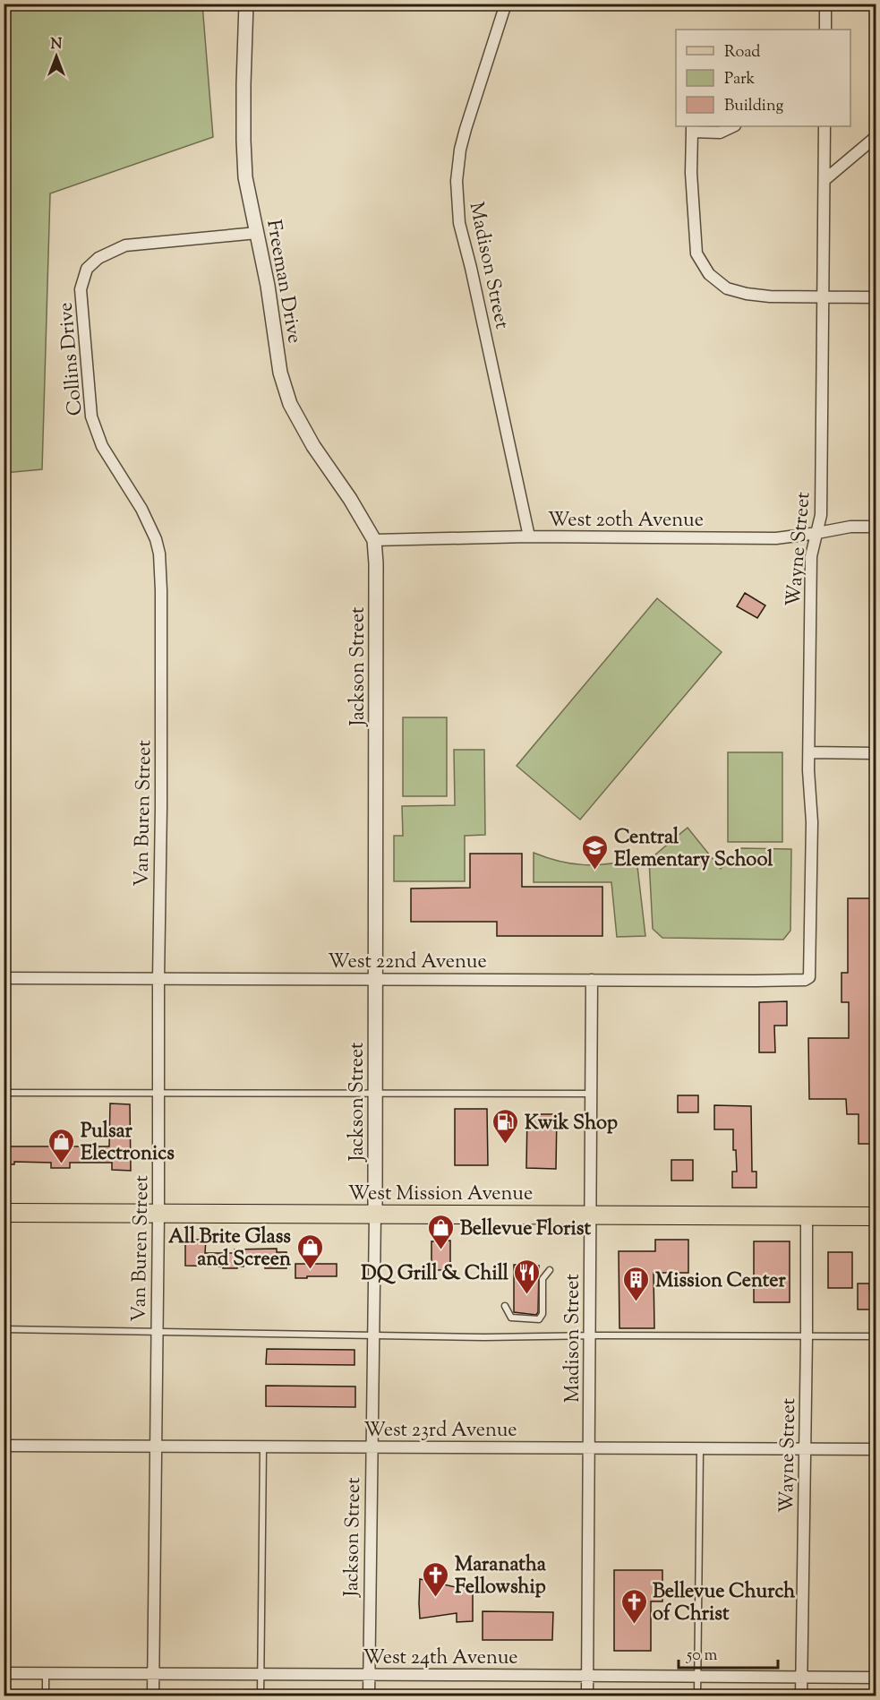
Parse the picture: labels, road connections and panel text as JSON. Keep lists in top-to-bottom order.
{
  "streets": {
    "main road": ["West Mission Avenue"],
    "street": [
      "Madison Street",
      "Freeman Drive",
      "Collins Drive",
      "West 20th Avenue",
      "Wayne Street",
      "Jackson Street",
      "Van Buren Street",
      "West 22nd Avenue",
      "West 23rd Avenue",
      "West 24th Avenue"
    ]
  },
  "crossings": [
    ["Madison Street", "West 20th Avenue"],
    ["Madison Street", "West 22nd Avenue"],
    ["Madison Street", "West Mission Avenue"],
    ["Madison Street", "West 23rd Avenue"],
    ["Madison Street", "West 24th Avenue"],
    ["Freeman Drive", "Collins Drive"],
    ["Freeman Drive", "West 20th Avenue"],
    ["Freeman Drive", "Jackson Street"],
    ["Collins Drive", "Van Buren Street"],
    ["West 20th Avenue", "Wayne Street"],
    ["West 20th Avenue", "Jackson Street"],
    ["Wayne Street", "West 22nd Avenue"],
    ["Wayne Street", "West Mission Avenue"],
    ["Wayne Street", "West 23rd Avenue"],
    ["Wayne Street", "West 24th Avenue"],
    ["Jackson Street", "West 22nd Avenue"],
    ["Jackson Street", "West Mission Avenue"],
    ["Jackson Street", "West 23rd Avenue"],
    ["Jackson Street", "West 24th Avenue"],
    ["Van Buren Street", "West 22nd Avenue"],
    ["Van Buren Street", "West Mission Avenue"],
    ["Van Buren Street", "West 23rd Avenue"],
    ["Van Buren Street", "West 24th Avenue"]
  ],
  "places": {
    "school or university": ["Central Elementary School"],
    "fuel station": ["Kwik Shop"],
    "shop": ["Pulsar Electronics", "Bellevue Florist", "All Brite Glass and Screen"],
    "restaurant": ["DQ Grill & Chill"],
    "building": ["Mission Center"],
    "church": ["Maranatha Fellowship", "Bellevue Church of Christ"]
  },
  "legend": ["Road", "Park", "Building"],
  "scale_bar": "50 m",
  "north": "top"
}
